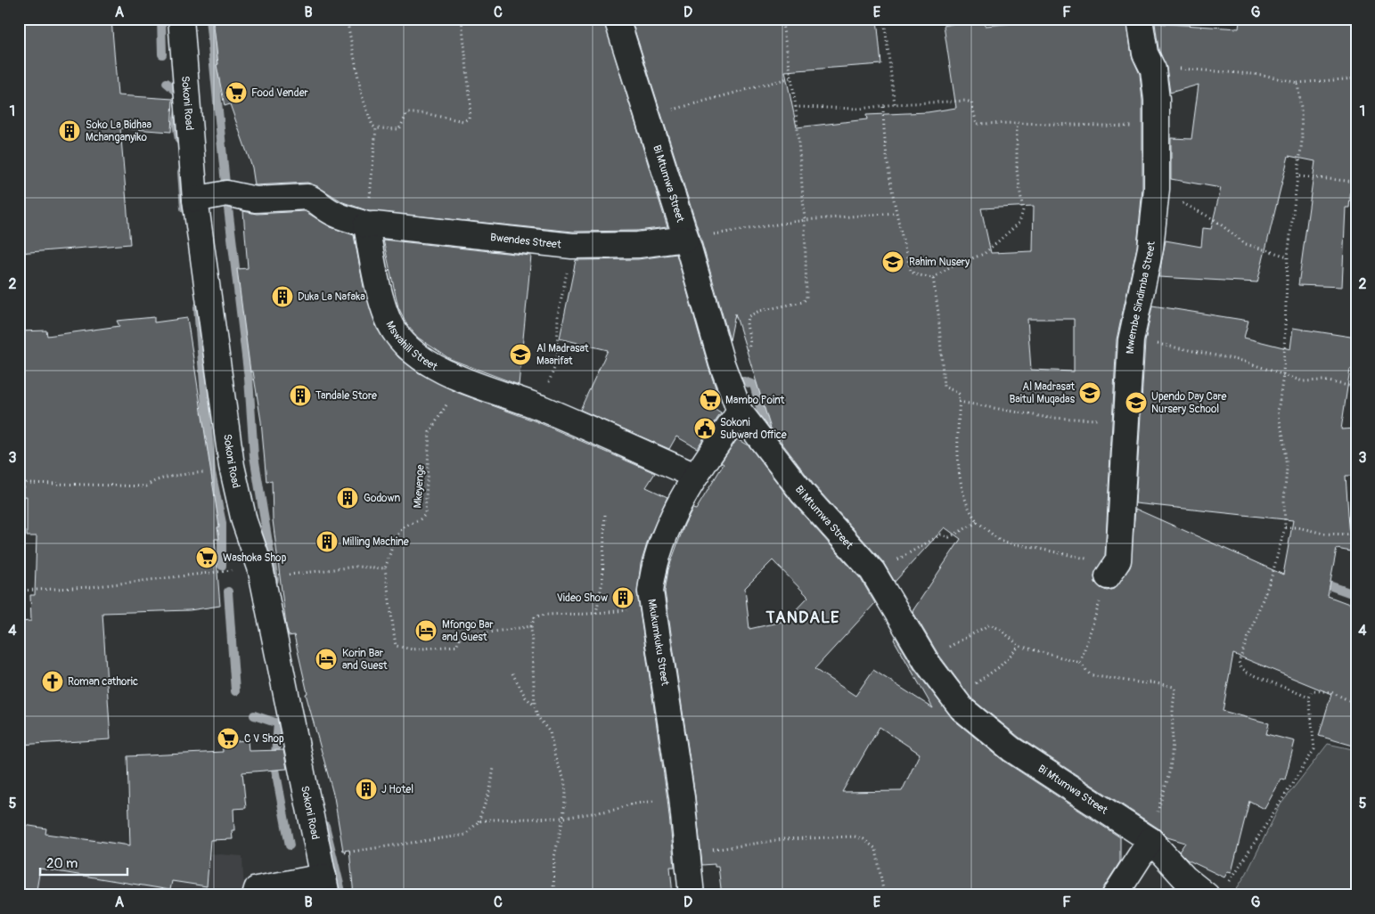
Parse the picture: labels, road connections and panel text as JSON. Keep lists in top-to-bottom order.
{
  "streets": {
    "street": [
      "Sokoni Road",
      "Bi Mtumwa Street",
      "Bwendes Street",
      "Mwembe Sindimba Street",
      "Mswahili Street",
      "Mkukumkuku Street"
    ],
    "path": ["Mkeyenge"]
  },
  "crossings": [
    ["Bi Mtumwa Street", "Bwendes Street"],
    ["Bi Mtumwa Street", "Mkukumkuku Street"],
    ["Bwendes Street", "Mswahili Street"],
    ["Mswahili Street", "Mkeyenge"],
    ["Mswahili Street", "Mkukumkuku Street"]
  ],
  "districts": ["TANDALE"],
  "places": {
    "supermarket": [
      "Food Vender",
      "Mambo Point",
      "Washoka Shop",
      "C V Shop"
    ],
    "building": [
      "Soko La Bidhaa Mchanganyiko",
      "Duka La Nafaka",
      "Tandale Store",
      "Godown",
      "Milling Machine",
      "Video Show",
      "J Hotel"
    ],
    "school or university": [
      "Rahim Nusery",
      "Al Madrasat Maarifat",
      "Al Madrasat Baitul Muqadas",
      "Upendo Day Care Nursery School"
    ],
    "public building": ["Sokoni Subward Office"],
    "hotel": ["Mfongo Bar and Guest", "Korin Bar and Guest"],
    "church": ["Roman cathoric"]
  },
  "scale_bar": "20 m",
  "grid": {
    "columns": [
      "A",
      "B",
      "C",
      "D",
      "E",
      "F",
      "G"
    ],
    "rows": [
      "1",
      "2",
      "3",
      "4",
      "5"
    ]
  }
}
